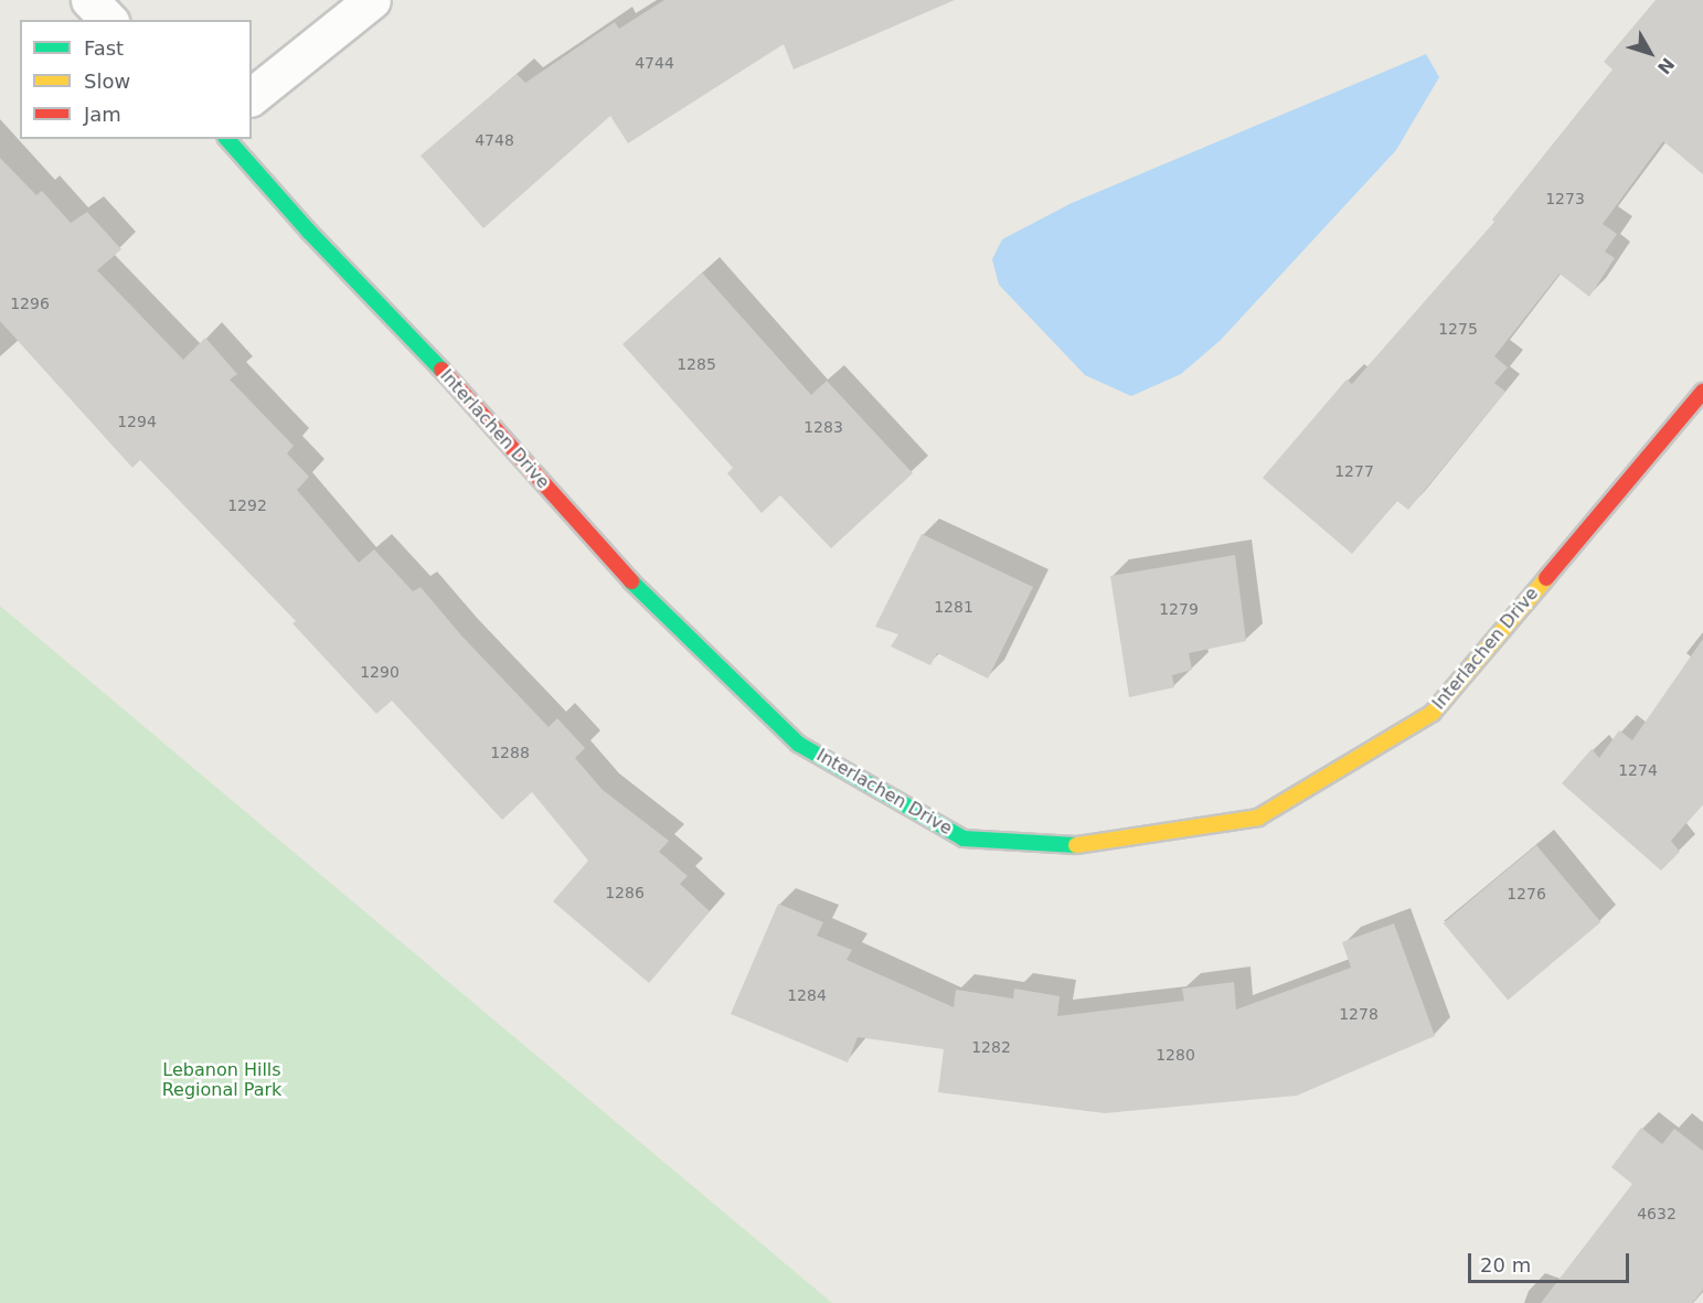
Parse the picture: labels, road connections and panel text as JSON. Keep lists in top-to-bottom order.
{
  "streets": {
    "street": ["Interlachen Drive"]
  },
  "parks": ["Lebanon Hills Regional Park"],
  "house_numbers": [
    "4744",
    "4748",
    "1273",
    "1296",
    "1275",
    "1285",
    "1294",
    "1283",
    "1277",
    "1292",
    "1281",
    "1279",
    "1290",
    "1288",
    "1274",
    "1286",
    "1276",
    "1284",
    "1278",
    "1282",
    "1280",
    "4632"
  ],
  "legend": ["Fast", "Slow", "Jam"],
  "scale_bar": "20 m",
  "north": "bottom right"
}
